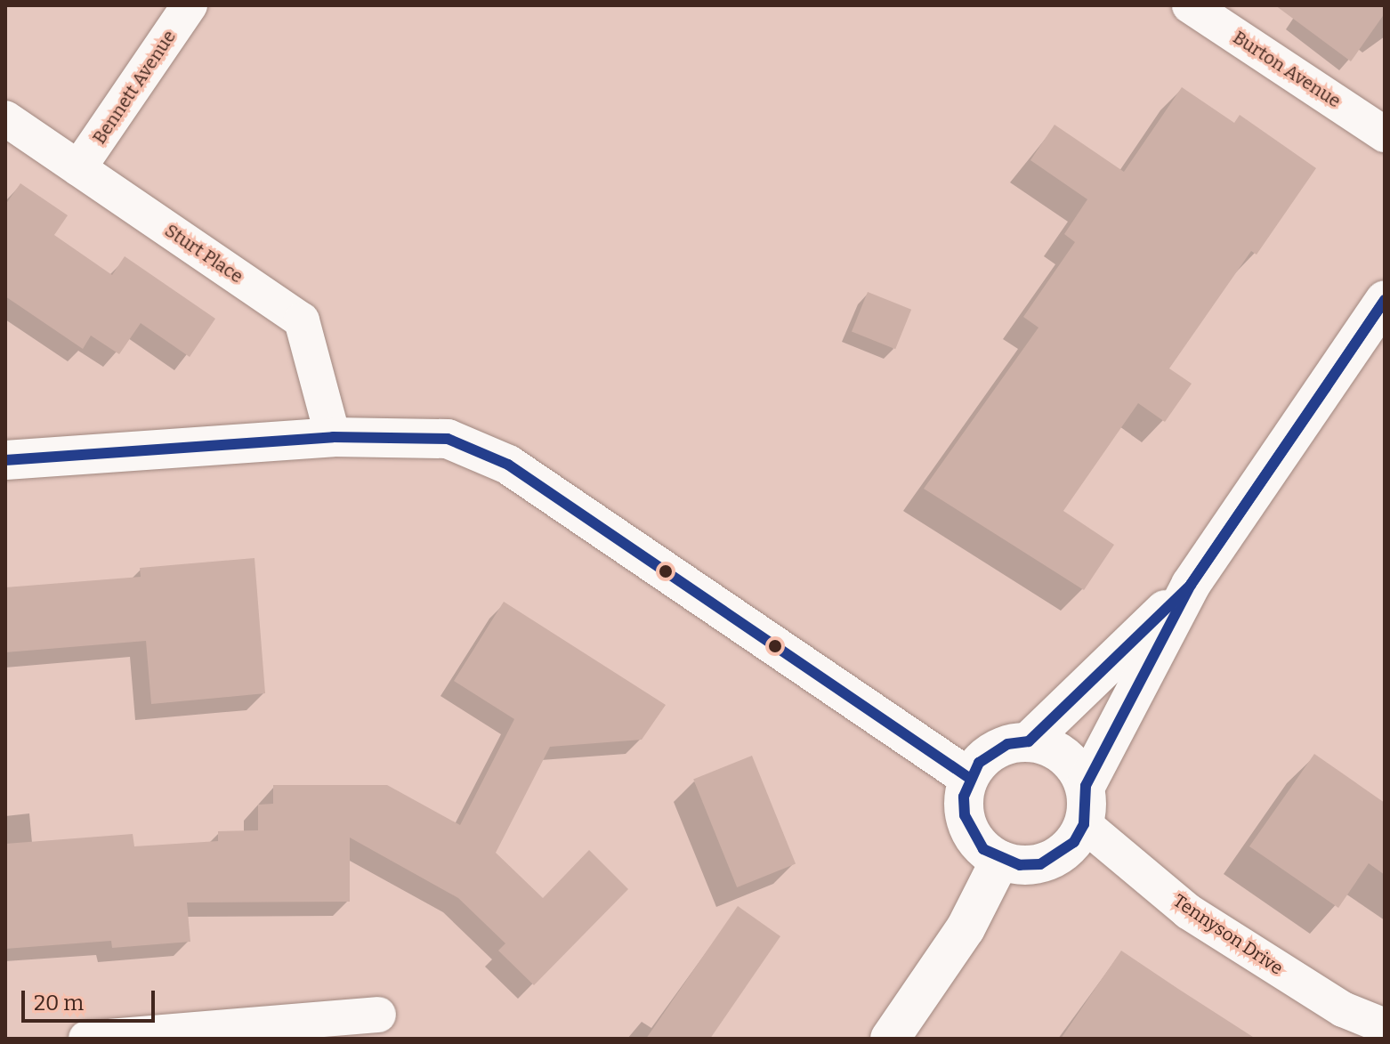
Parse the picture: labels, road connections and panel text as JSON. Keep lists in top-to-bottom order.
{
  "streets": {
    "street": [
      "Burton Avenue",
      "Bennett Avenue",
      "Sturt Place",
      "Tennyson Drive"
    ]
  },
  "crossings": [
    ["Bennett Avenue", "Sturt Place"]
  ],
  "scale_bar": "20 m"
}
